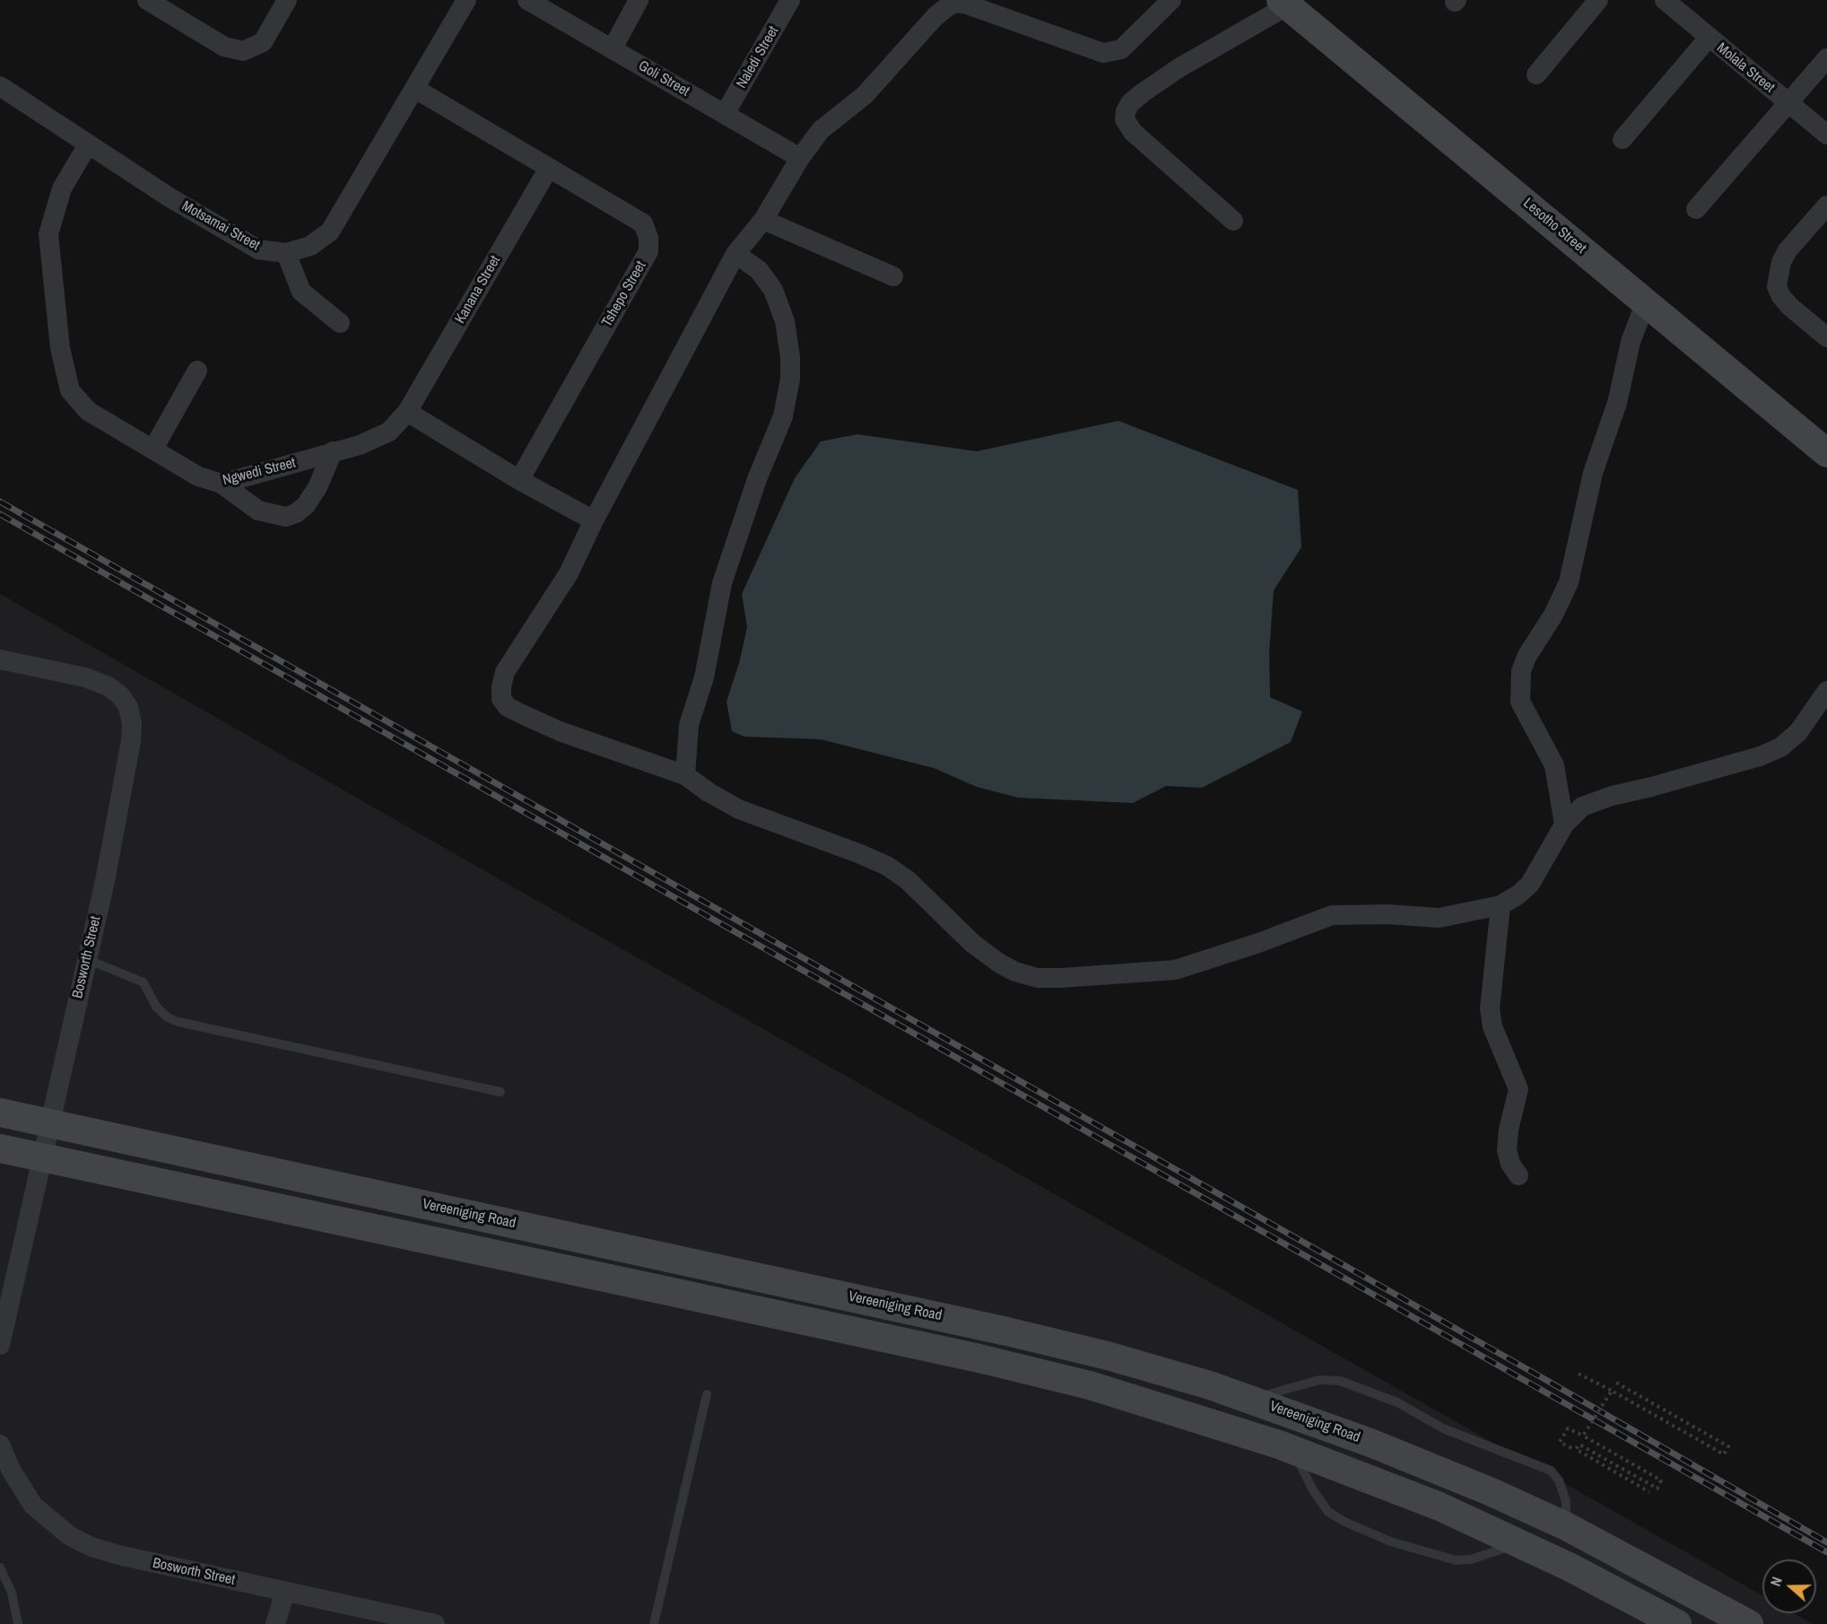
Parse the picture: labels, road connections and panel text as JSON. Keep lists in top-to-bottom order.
{
  "streets": {
    "main road": ["Lesotho Street", "Vereeniging Road"],
    "street": [
      "Naledi Street",
      "Molala Street",
      "Goli Street",
      "Motsamai Street",
      "Kanana Street",
      "Tshepo Street",
      "Ngwedi Street",
      "Bosworth Street"
    ]
  },
  "crossings": [
    ["Naledi Street", "Goli Street"],
    ["Motsamai Street", "Tshepo Street"],
    ["Motsamai Street", "Ngwedi Street"],
    ["Kanana Street", "Tshepo Street"],
    ["Kanana Street", "Ngwedi Street"],
    ["Bosworth Street", "Vereeniging Road"]
  ],
  "north": "left"
}
